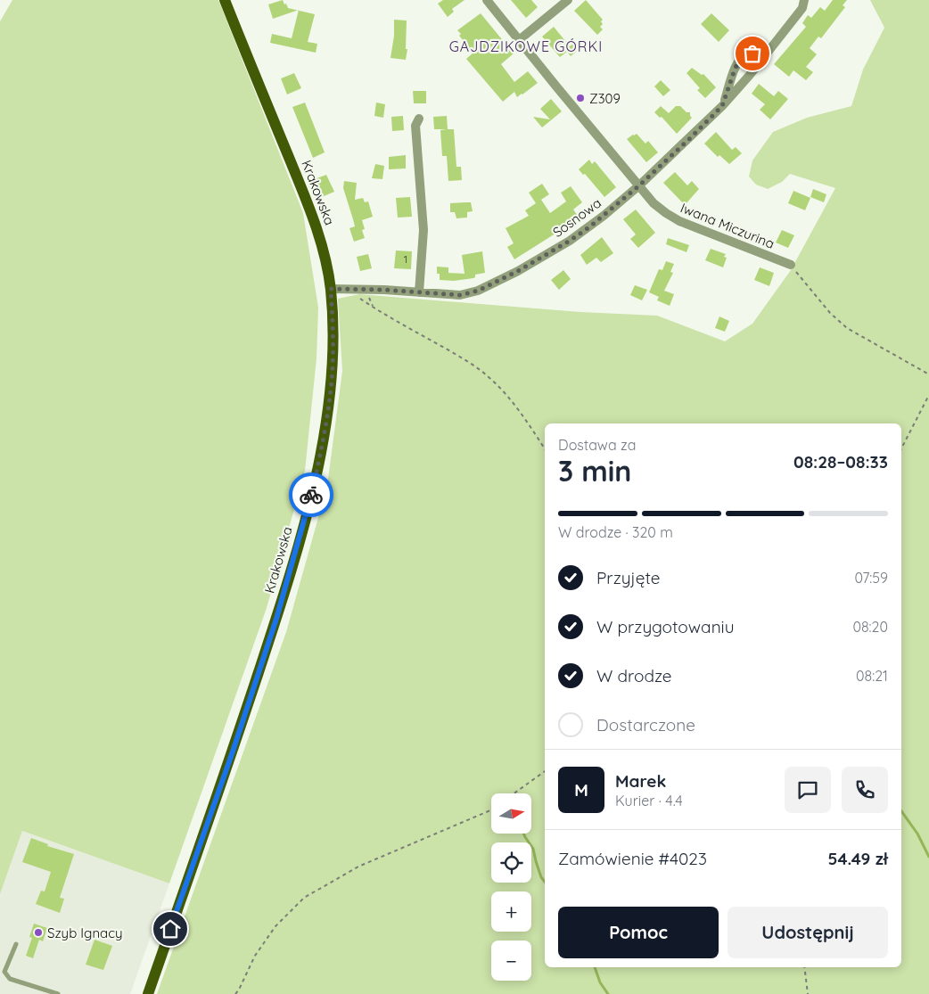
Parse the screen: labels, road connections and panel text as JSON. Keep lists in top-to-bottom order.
{
  "streets": {
    "main road": ["Krakowska"],
    "street": ["Sosnowa", "Iwana Miczurina"]
  },
  "crossings": [
    ["Krakowska", "Sosnowa"],
    ["Sosnowa", "Iwana Miczurina"]
  ],
  "districts": ["GAJDZIKOWE GÓRKI"],
  "places": ["Z309", "Szyb Ignacy"],
  "house_numbers": ["1"],
  "north": "right",
  "page": {
    "heading": ["3 min", "Dostawa za", "08:28–08:33"],
    "panel": [
      "Marek",
      "Kurier · 4.4",
      "Zamówienie #4023",
      "54.49 zł"
    ],
    "bar": "W drodze · 320 m",
    "list": [
      ["Przyjęte", "07:59"],
      ["W przygotowaniu", "08:20"],
      ["W drodze", "08:21"],
      "Dostarczone"
    ],
    "round": "M",
    "map_buttons": ["+", "−"],
    "buttons": ["Pomoc", "Udostępnij"]
  }
}
